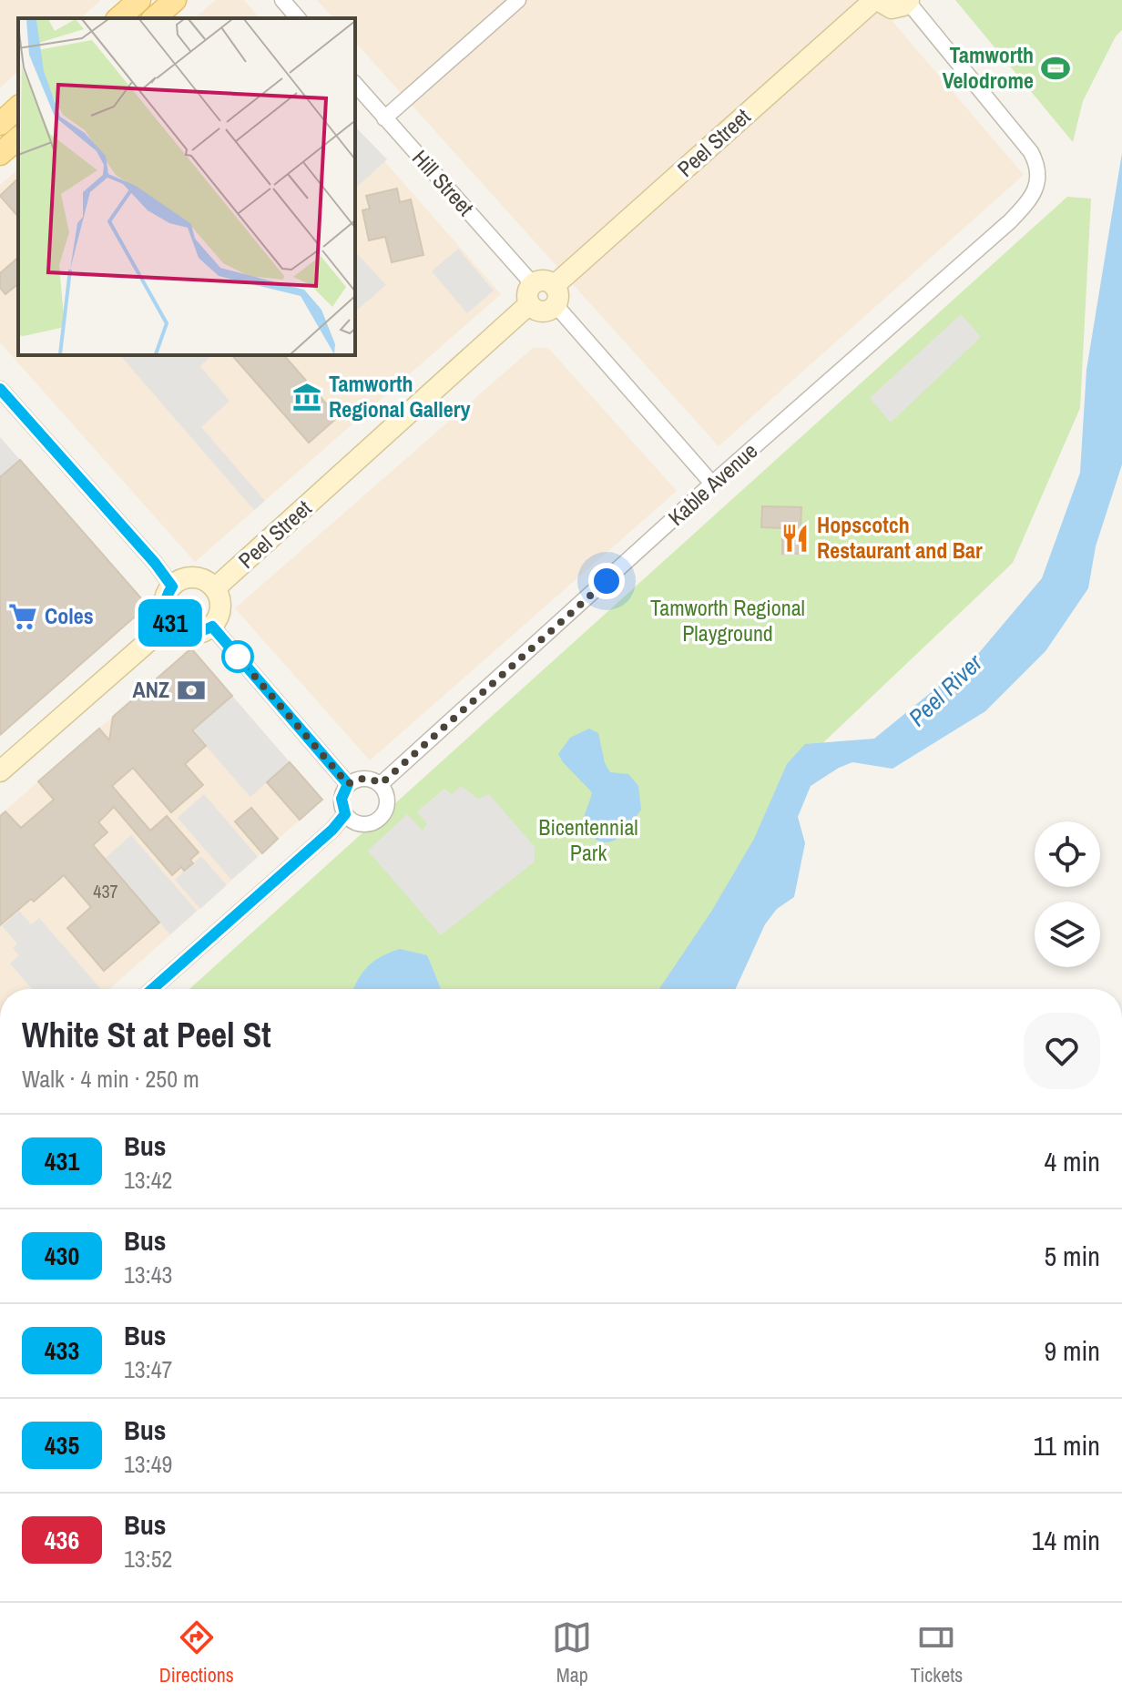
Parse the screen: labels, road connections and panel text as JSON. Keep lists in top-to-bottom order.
{
  "streets": {
    "main road": ["Peel Street"],
    "street": ["Hill Street", "Kable Avenue"]
  },
  "crossings": [
    ["Peel Street", "Hill Street"]
  ],
  "water": ["Peel River"],
  "parks": ["Tamworth Regional Playground", "Bicentennial Park"],
  "places": {
    "sports": ["Tamworth Velodrome"],
    "museum": ["Tamworth Regional Gallery"],
    "restaurant": ["Hopscotch Restaurant and Bar"],
    "supermarket": ["Coles"],
    "bank": ["ANZ"]
  },
  "lines": ["bus line 431"],
  "house_numbers": ["437"],
  "page": {
    "on_map": "431",
    "heading": ["White St at Peel St", "Walk · 4 min · 250 m"],
    "list": [
      {
        "mark": "431",
        "name": "Bus",
        "note": "13:42",
        "value": "4 min"
      },
      {
        "mark": "430",
        "name": "Bus",
        "note": "13:43",
        "value": "5 min"
      },
      {
        "mark": "433",
        "name": "Bus",
        "note": "13:47",
        "value": "9 min"
      },
      {
        "mark": "435",
        "name": "Bus",
        "note": "13:49",
        "value": "11 min"
      },
      {
        "mark": "436",
        "name": "Bus",
        "note": "13:52",
        "value": "14 min"
      }
    ],
    "tabs": ["Directions", "Map", "Tickets"]
  }
}
